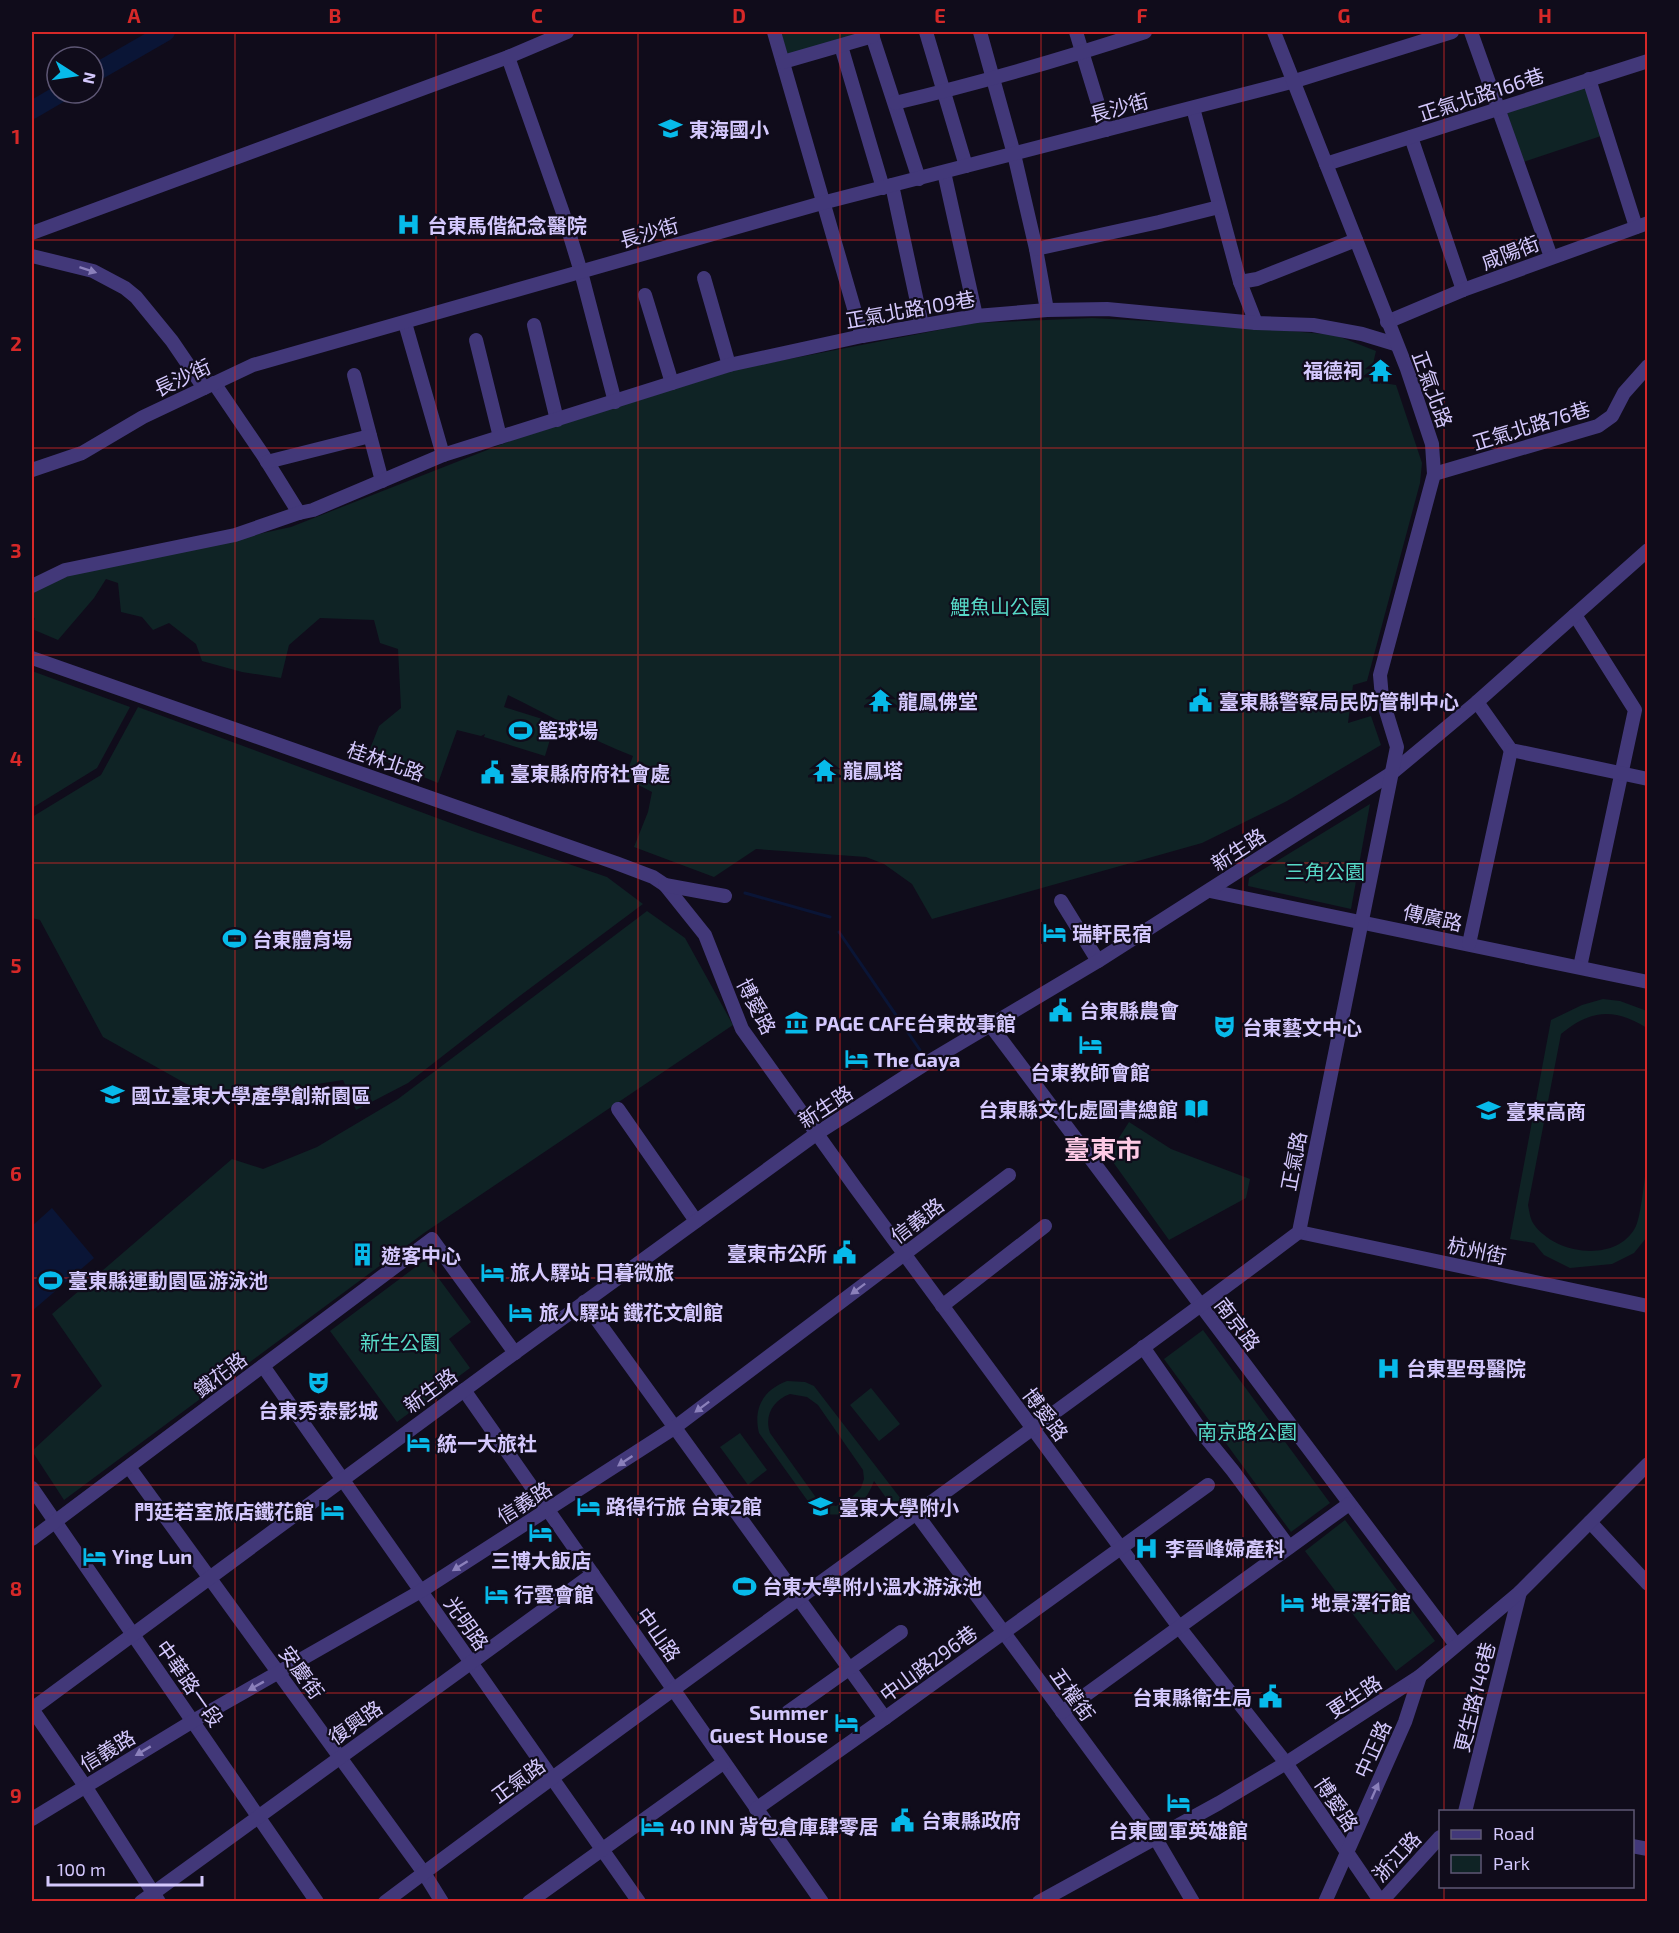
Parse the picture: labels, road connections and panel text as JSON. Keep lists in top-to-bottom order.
{
  "streets": {
    "street": [
      "正氣北路166巷",
      "長沙街",
      "咸陽街",
      "正氣北路109巷",
      "正氣北路",
      "正氣北路76巷",
      "桂林北路",
      "新生路",
      "傳廣路",
      "博愛路",
      "正氣路",
      "信義路",
      "杭州街",
      "南京路",
      "鐵花路",
      "光明路",
      "中山路",
      "中山路296巷",
      "安慶街",
      "中華路一段",
      "五權街",
      "更生路",
      "更生路148巷",
      "復興路",
      "中正路",
      "浙江路"
    ]
  },
  "crossings": [
    ["正氣北路166巷", "正氣北路"],
    ["長沙街", "正氣北路"],
    ["咸陽街", "正氣北路"],
    ["正氣北路109巷", "正氣北路"],
    ["正氣北路", "正氣北路76巷"],
    ["正氣北路", "新生路"],
    ["正氣北路", "正氣路"],
    ["桂林北路", "博愛路"],
    ["新生路", "傳廣路"],
    ["新生路", "博愛路"],
    ["新生路", "正氣路"],
    ["新生路", "南京路"],
    ["新生路", "鐵花路"],
    ["新生路", "光明路"],
    ["新生路", "中山路"],
    ["新生路", "安慶街"],
    ["新生路", "中華路一段"],
    ["傳廣路", "正氣路"],
    ["博愛路", "正氣路"],
    ["博愛路", "信義路"],
    ["博愛路", "中山路296巷"],
    ["博愛路", "更生路"],
    ["博愛路", "中正路"],
    ["博愛路", "浙江路"],
    ["正氣路", "杭州街"],
    ["正氣路", "光明路"],
    ["正氣路", "中山路"],
    ["正氣路", "安慶街"],
    ["正氣路", "五權街"],
    ["信義路", "光明路"],
    ["信義路", "中山路"],
    ["信義路", "安慶街"],
    ["信義路", "中華路一段"],
    ["南京路", "更生路"],
    ["鐵花路", "光明路"],
    ["鐵花路", "安慶街"],
    ["鐵花路", "中華路一段"],
    ["光明路", "復興路"],
    ["中山路", "中山路296巷"],
    ["中山路", "復興路"],
    ["中山路296巷", "五權街"],
    ["安慶街", "復興路"],
    ["中華路一段", "復興路"],
    ["五權街", "更生路"],
    ["更生路", "更生路148巷"],
    ["更生路", "中正路"]
  ],
  "one_way": ["信義路", "中正路"],
  "districts": ["臺東市"],
  "parks": [
    "鯉魚山公園",
    "三角公園",
    "新生公園",
    "南京路公園"
  ],
  "places": {
    "school or university": [
      "東海國小",
      "國立臺東大學產學創新園區",
      "臺東高商",
      "臺東大學附小"
    ],
    "hospital": ["台東馬偕紀念醫院", "台東聖母醫院", "李晉峰婦產科"],
    "temple": ["福德祠", "龍鳳佛堂", "龍鳳塔"],
    "public building": [
      "臺東縣警察局民防管制中心",
      "臺東縣府府社會處",
      "台東縣農會",
      "臺東市公所",
      "台東縣衛生局",
      "台東縣政府"
    ],
    "sports": [
      "籃球場",
      "台東體育場",
      "臺東縣運動園區游泳池",
      "台東大學附小溫水游泳池"
    ],
    "hotel": [
      "瑞軒民宿",
      "台東教師會館",
      "The Gaya",
      "旅人驛站 日暮微旅",
      "旅人驛站 鐵花文創館",
      "統一大旅社",
      "路得行旅 台東2館",
      "門廷若室旅店鐵花館",
      "三博大飯店",
      "Ying Lun",
      "行雲會館",
      "地景澤行館",
      "Summer Guest House",
      "台東國軍英雄館",
      "40 INN 背包倉庫肆零居"
    ],
    "museum": ["PAGE CAFE台東故事館"],
    "theatre": ["台東藝文中心", "台東秀泰影城"],
    "library": ["台東縣文化處圖書總館"],
    "building": ["遊客中心"]
  },
  "legend": ["Road", "Park"],
  "scale_bar": "100 m",
  "north": "right",
  "grid": {
    "columns": [
      "A",
      "B",
      "C",
      "D",
      "E",
      "F",
      "G",
      "H"
    ],
    "rows": [
      "1",
      "2",
      "3",
      "4",
      "5",
      "6",
      "7",
      "8",
      "9"
    ]
  }
}
